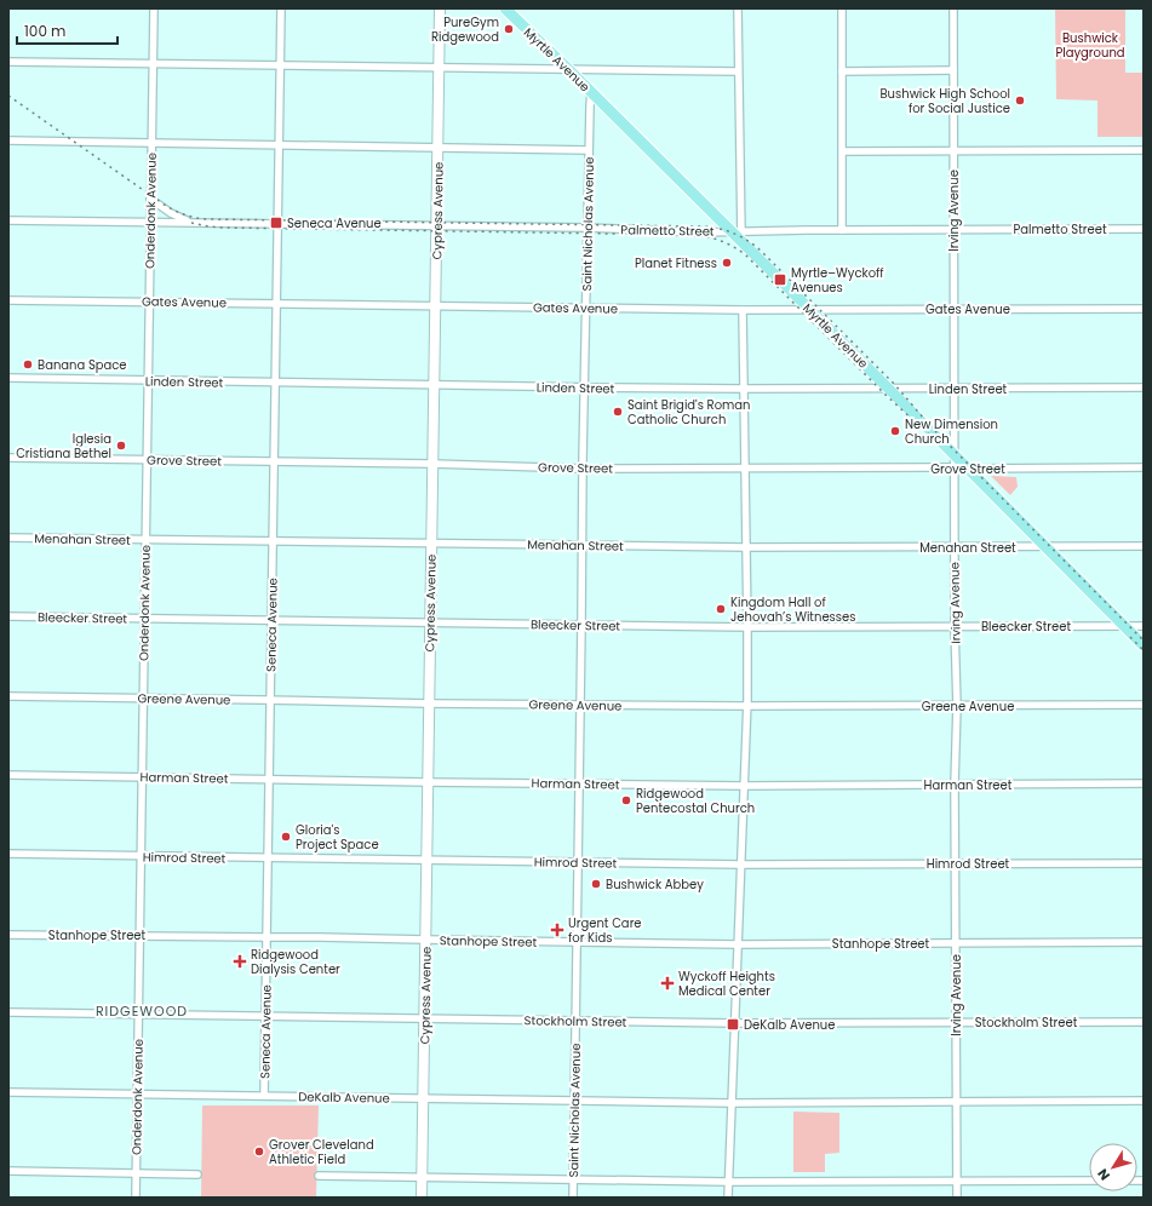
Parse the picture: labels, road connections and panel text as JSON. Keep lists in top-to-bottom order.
{
  "streets": {
    "main road": ["Myrtle Avenue", "Cypress Avenue"],
    "street": [
      "Onderdonk Avenue",
      "Irving Avenue",
      "Saint Nicholas Avenue",
      "Palmetto Street",
      "Gates Avenue",
      "Linden Street",
      "Grove Street",
      "Menahan Street",
      "Bleecker Street",
      "Seneca Avenue",
      "Greene Avenue",
      "Harman Street",
      "Himrod Street",
      "Stanhope Street",
      "Stockholm Street",
      "DeKalb Avenue"
    ]
  },
  "crossings": [
    ["Myrtle Avenue", "Irving Avenue"],
    ["Myrtle Avenue", "Saint Nicholas Avenue"],
    ["Myrtle Avenue", "Palmetto Street"],
    ["Myrtle Avenue", "Gates Avenue"],
    ["Myrtle Avenue", "Linden Street"],
    ["Myrtle Avenue", "Grove Street"],
    ["Myrtle Avenue", "Menahan Street"],
    ["Myrtle Avenue", "Bleecker Street"],
    ["Onderdonk Avenue", "Palmetto Street"],
    ["Onderdonk Avenue", "Gates Avenue"],
    ["Onderdonk Avenue", "Linden Street"],
    ["Onderdonk Avenue", "Grove Street"],
    ["Onderdonk Avenue", "Menahan Street"],
    ["Onderdonk Avenue", "Bleecker Street"],
    ["Onderdonk Avenue", "Greene Avenue"],
    ["Onderdonk Avenue", "Harman Street"],
    ["Onderdonk Avenue", "Himrod Street"],
    ["Onderdonk Avenue", "Stanhope Street"],
    ["Onderdonk Avenue", "Stockholm Street"],
    ["Onderdonk Avenue", "DeKalb Avenue"],
    ["Cypress Avenue", "Palmetto Street"],
    ["Cypress Avenue", "Gates Avenue"],
    ["Cypress Avenue", "Linden Street"],
    ["Cypress Avenue", "Grove Street"],
    ["Cypress Avenue", "Menahan Street"],
    ["Cypress Avenue", "Bleecker Street"],
    ["Cypress Avenue", "Greene Avenue"],
    ["Cypress Avenue", "Harman Street"],
    ["Cypress Avenue", "Himrod Street"],
    ["Cypress Avenue", "Stanhope Street"],
    ["Cypress Avenue", "Stockholm Street"],
    ["Cypress Avenue", "DeKalb Avenue"],
    ["Irving Avenue", "Palmetto Street"],
    ["Irving Avenue", "Gates Avenue"],
    ["Irving Avenue", "Linden Street"],
    ["Irving Avenue", "Grove Street"],
    ["Irving Avenue", "Menahan Street"],
    ["Irving Avenue", "Bleecker Street"],
    ["Irving Avenue", "Greene Avenue"],
    ["Irving Avenue", "Harman Street"],
    ["Irving Avenue", "Himrod Street"],
    ["Irving Avenue", "Stanhope Street"],
    ["Irving Avenue", "Stockholm Street"],
    ["Irving Avenue", "DeKalb Avenue"],
    ["Saint Nicholas Avenue", "Palmetto Street"],
    ["Saint Nicholas Avenue", "Gates Avenue"],
    ["Saint Nicholas Avenue", "Linden Street"],
    ["Saint Nicholas Avenue", "Grove Street"],
    ["Saint Nicholas Avenue", "Menahan Street"],
    ["Saint Nicholas Avenue", "Bleecker Street"],
    ["Saint Nicholas Avenue", "Greene Avenue"],
    ["Saint Nicholas Avenue", "Harman Street"],
    ["Saint Nicholas Avenue", "Himrod Street"],
    ["Saint Nicholas Avenue", "Stanhope Street"],
    ["Saint Nicholas Avenue", "Stockholm Street"],
    ["Saint Nicholas Avenue", "DeKalb Avenue"],
    ["Palmetto Street", "Seneca Avenue"],
    ["Gates Avenue", "Seneca Avenue"],
    ["Linden Street", "Seneca Avenue"],
    ["Grove Street", "Seneca Avenue"],
    ["Menahan Street", "Seneca Avenue"],
    ["Bleecker Street", "Seneca Avenue"],
    ["Seneca Avenue", "Greene Avenue"],
    ["Seneca Avenue", "Harman Street"],
    ["Seneca Avenue", "Himrod Street"],
    ["Seneca Avenue", "Stanhope Street"],
    ["Seneca Avenue", "Stockholm Street"],
    ["Seneca Avenue", "DeKalb Avenue"]
  ],
  "districts": ["RIDGEWOOD"],
  "parks": ["Bushwick Playground"],
  "places": {
    "other": [
      "PureGym Ridgewood",
      "Bushwick High School for Social Justice",
      "Planet Fitness",
      "Banana Space",
      "Saint Brigid's Roman Catholic Church",
      "New Dimension Church",
      "Iglesia Cristiana Bethel",
      "Kingdom Hall of Jehovah’s Witnesses",
      "Ridgewood Pentecostal Church",
      "Gloria's Project Space",
      "Bushwick Abbey",
      "Grover Cleveland Athletic Field"
    ],
    "transit": ["Seneca Avenue", "Myrtle–Wyckoff Avenues", "DeKalb Avenue"],
    "health": ["Urgent Care for Kids", "Ridgewood Dialysis Center", "Wyckoff Heights Medical Center"]
  },
  "scale_bar": "100 m",
  "north": "bottom left"
}
